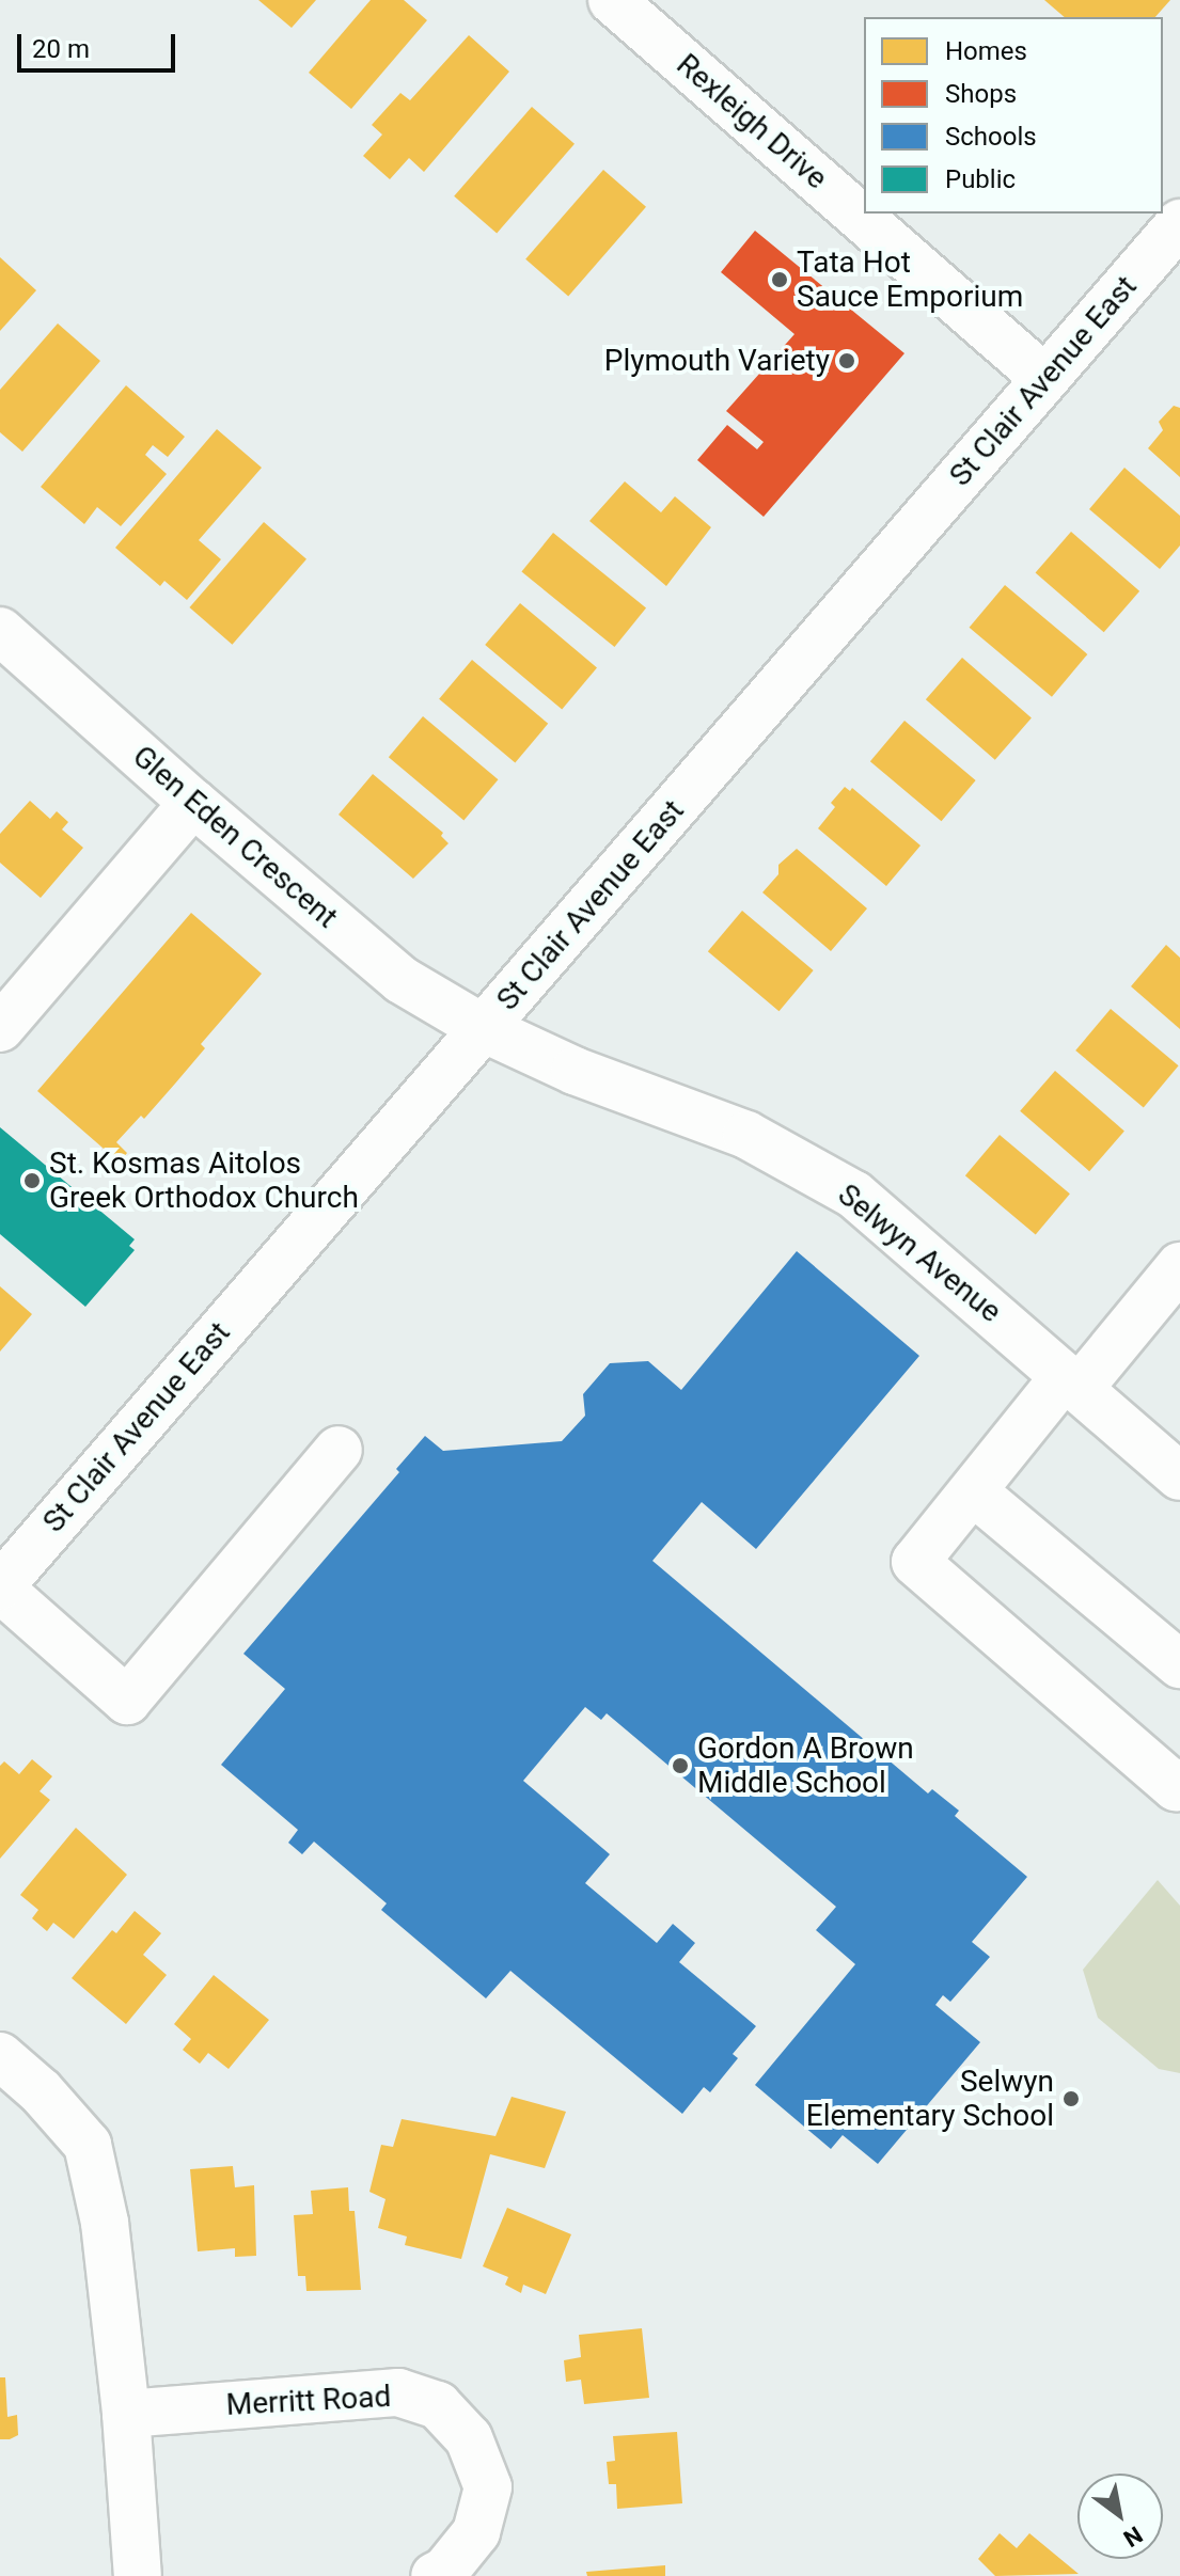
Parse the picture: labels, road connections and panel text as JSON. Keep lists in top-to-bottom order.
{
  "streets": {
    "street": [
      "Rexleigh Drive",
      "St Clair Avenue East",
      "Glen Eden Crescent",
      "Selwyn Avenue",
      "Merritt Road"
    ]
  },
  "crossings": [
    ["Rexleigh Drive", "St Clair Avenue East"],
    ["St Clair Avenue East", "Glen Eden Crescent"],
    ["St Clair Avenue East", "Selwyn Avenue"],
    ["Glen Eden Crescent", "Selwyn Avenue"]
  ],
  "places": [
    "Tata Hot Sauce Emporium",
    "Plymouth Variety",
    "St. Kosmas Aitolos Greek Orthodox Church",
    "Gordon A Brown Middle School",
    "Selwyn Elementary School"
  ],
  "legend": [
    "Homes",
    "Shops",
    "Schools",
    "Public"
  ],
  "scale_bar": "20 m",
  "north": "bottom right"
}
